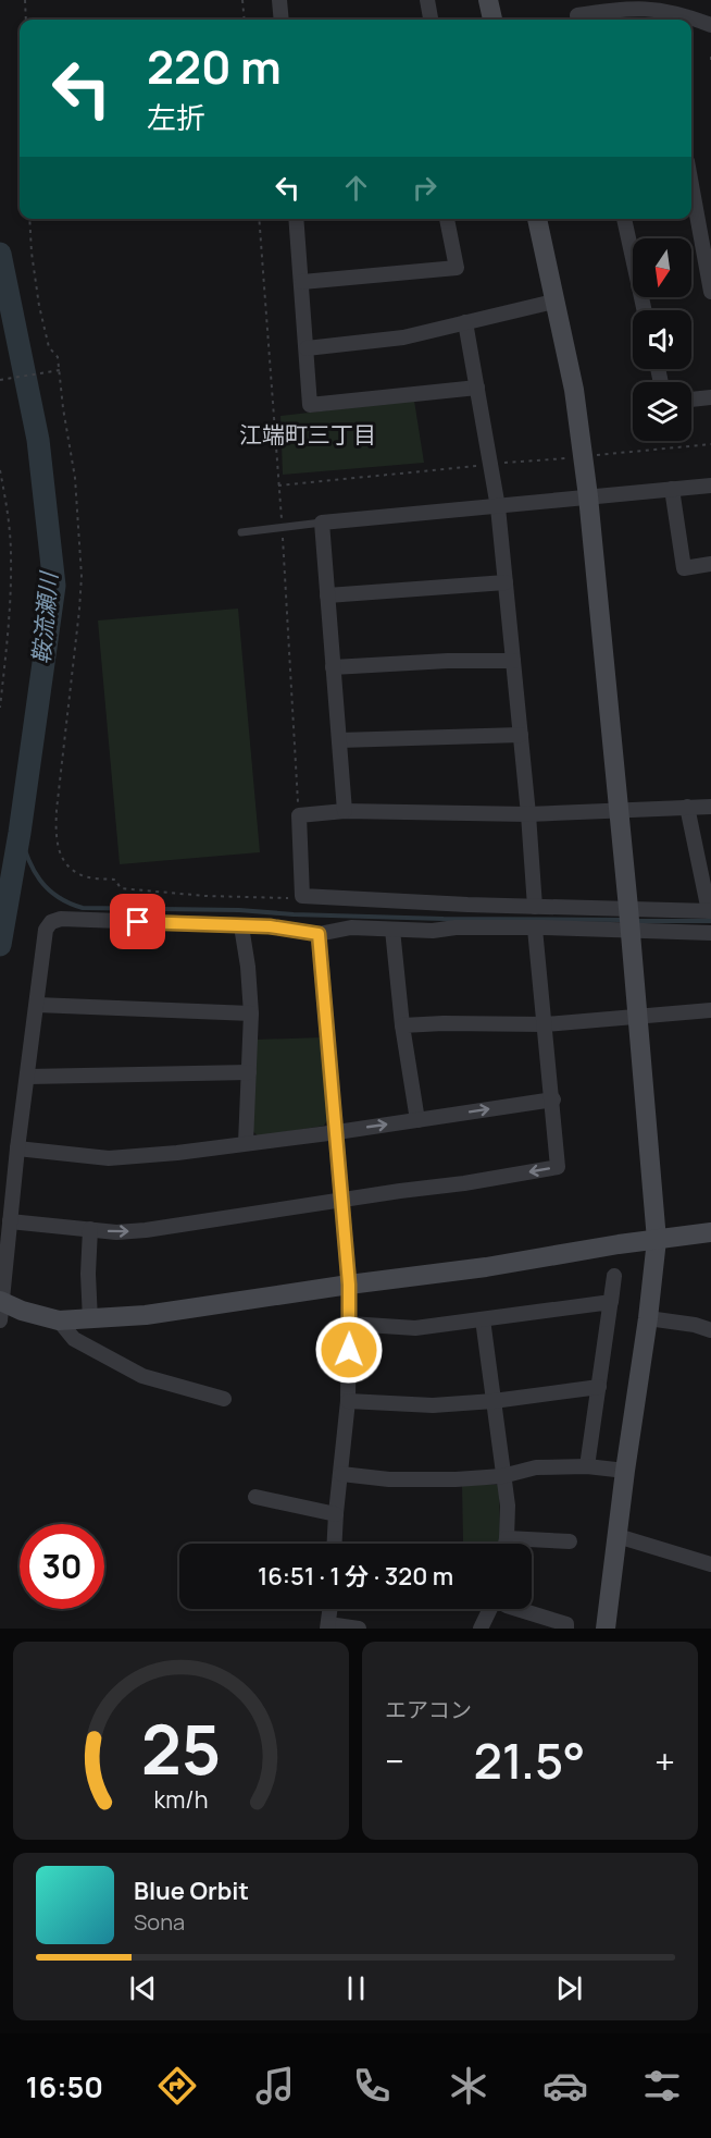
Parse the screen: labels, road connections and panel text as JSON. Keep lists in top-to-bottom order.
{
  "districts": ["江端町三丁目"],
  "water": ["鞍流瀬川"],
  "north": "bottom",
  "page": {
    "turn": ["220 m", "左折"],
    "limit": "30",
    "trip": "16:51 · 1 分 · 320 m",
    "tile": "エアコン",
    "heat": ["−", "21.5°", "+"],
    "song": ["Blue Orbit", "Sona"],
    "tabs": "16:50",
    "gauge": ["25", "km/h"]
  }
}
